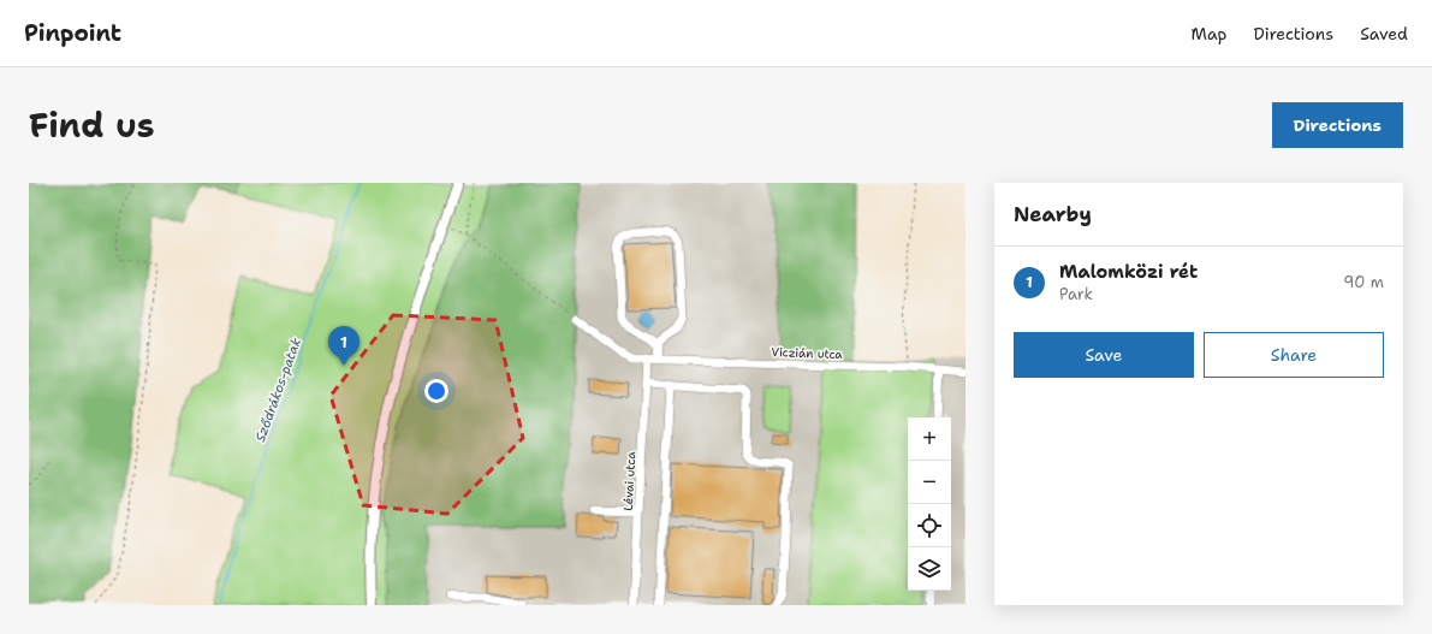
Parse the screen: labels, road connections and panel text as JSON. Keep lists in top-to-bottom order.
{
  "streets": {
    "street": ["Viczián utca", "Lévai utca"]
  },
  "crossings": [
    ["Viczián utca", "Lévai utca"]
  ],
  "water": ["Sződrákos-patak"],
  "page": {
    "header": "Pinpoint",
    "nav": ["Map", "Directions", "Saved"],
    "title": "Find us",
    "buttons": [
      "Directions",
      ["Save", "Share"]
    ],
    "heading": "Nearby",
    "list": [
      {
        "mark": "1",
        "name": "Malomközi rét",
        "note": "Park",
        "value": "90 m"
      }
    ],
    "pins": "1",
    "map_buttons": ["+", "−"]
  }
}
